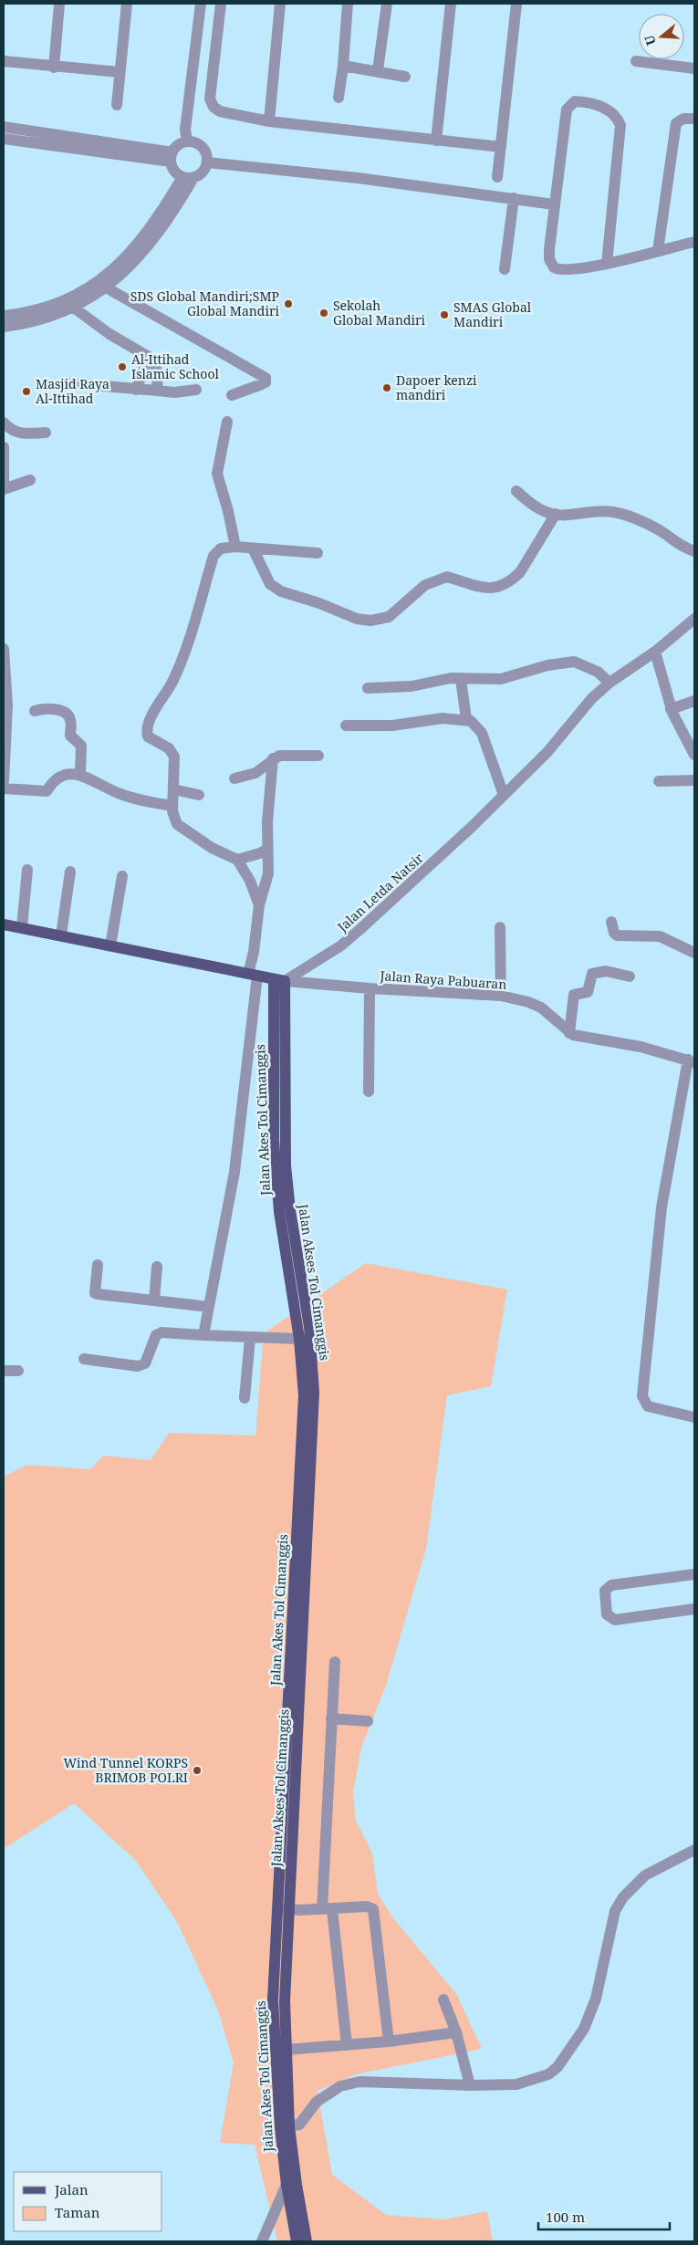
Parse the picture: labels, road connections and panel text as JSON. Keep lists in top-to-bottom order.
{
  "streets": {
    "main road": ["Jalan Akes Tol Cimanggis", "Jalan Akses Tol Cimanggis"],
    "street": ["Jalan Letda Natsir", "Jalan Raya Pabuaran"]
  },
  "crossings": [
    ["Jalan Letda Natsir", "Jalan Raya Pabuaran"],
    ["Jalan Letda Natsir", "Jalan Akes Tol Cimanggis"],
    ["Jalan Letda Natsir", "Jalan Akses Tol Cimanggis"],
    ["Jalan Raya Pabuaran", "Jalan Akes Tol Cimanggis"],
    ["Jalan Raya Pabuaran", "Jalan Akses Tol Cimanggis"],
    ["Jalan Akes Tol Cimanggis", "Jalan Akses Tol Cimanggis"]
  ],
  "places": [
    "SDS Global Mandiri;SMP Global Mandiri",
    "Sekolah Global Mandiri",
    "SMAS Global Mandiri",
    "Al-Ittihad Islamic School",
    "Dapoer kenzi mandiri",
    "Masjid Raya Al-Ittihad",
    "Wind Tunnel KORPS BRIMOB POLRI"
  ],
  "legend": ["Jalan", "Taman"],
  "scale_bar": "100 m",
  "north": "left"
}
